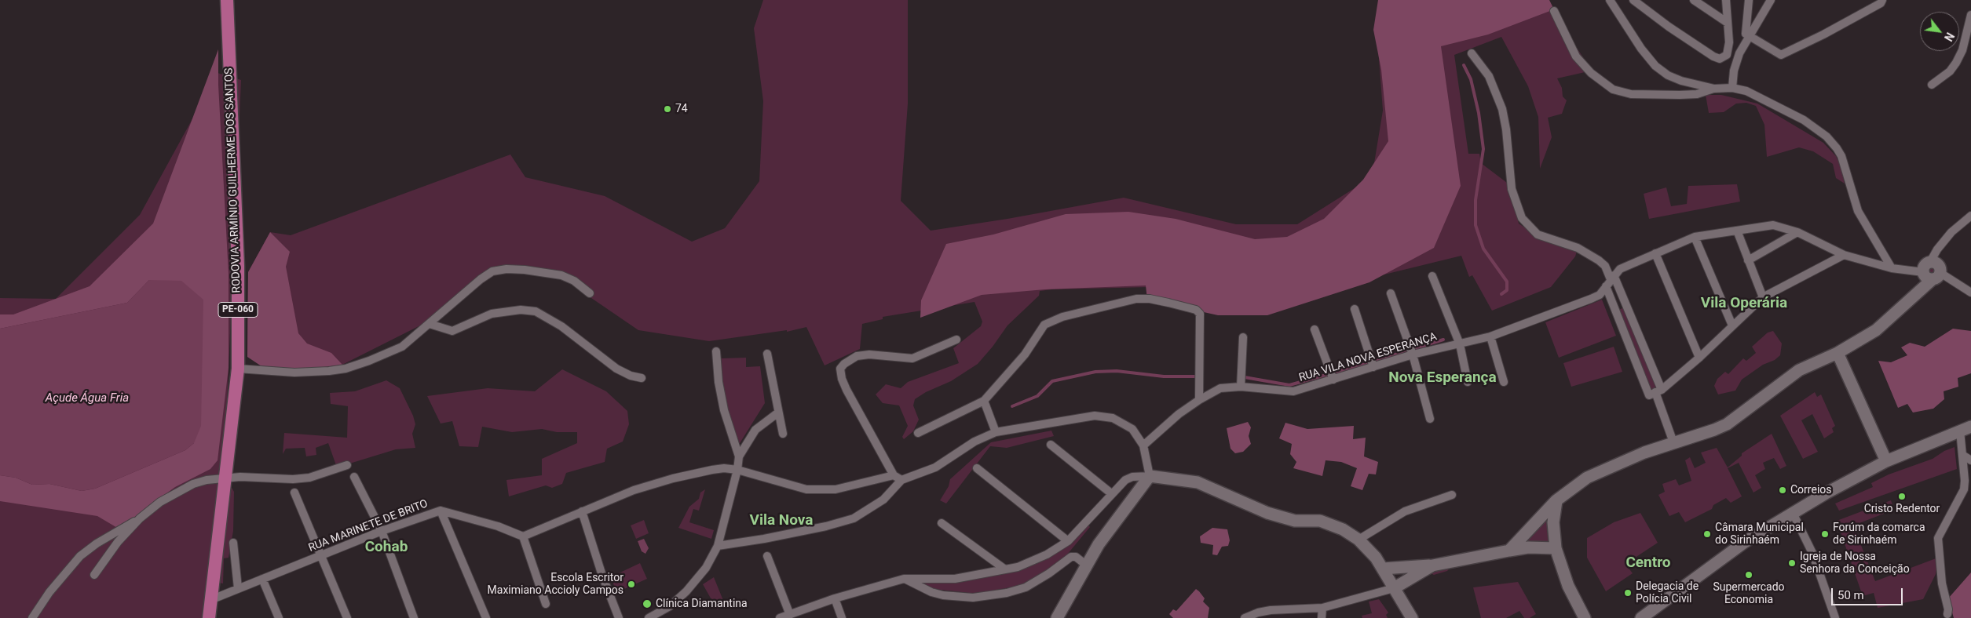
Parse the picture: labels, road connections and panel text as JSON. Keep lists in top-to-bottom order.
{
  "streets": {
    "main road": ["RODOVIA ARMÍNIO GUILHERME DOS SANTOS", "PE-060"],
    "street": ["RUA VILA NOVA ESPERANÇA", "RUA MARINETE DE BRITO"]
  },
  "crossings": [
    ["RODOVIA ARMÍNIO GUILHERME DOS SANTOS", "RUA MARINETE DE BRITO"]
  ],
  "districts": [
    "Vila Operária",
    "Nova Esperança",
    "Vila Nova",
    "Cohab",
    "Centro"
  ],
  "water": ["Açude Água Fria"],
  "places": [
    "74",
    "Correios",
    "Cristo Redentor",
    "Câmara Municipal do Sirinhaém",
    "Forúm da comarca de Sirinhaém",
    "Igreja de Nossa Senhora da Conceição",
    "Supermercado Economia",
    "Escola Escritor Maximiano Accioly Campos",
    "Delegacia de Polícia Civil",
    "Clínica Diamantina"
  ],
  "scale_bar": "50 m",
  "north": "bottom right"
}
